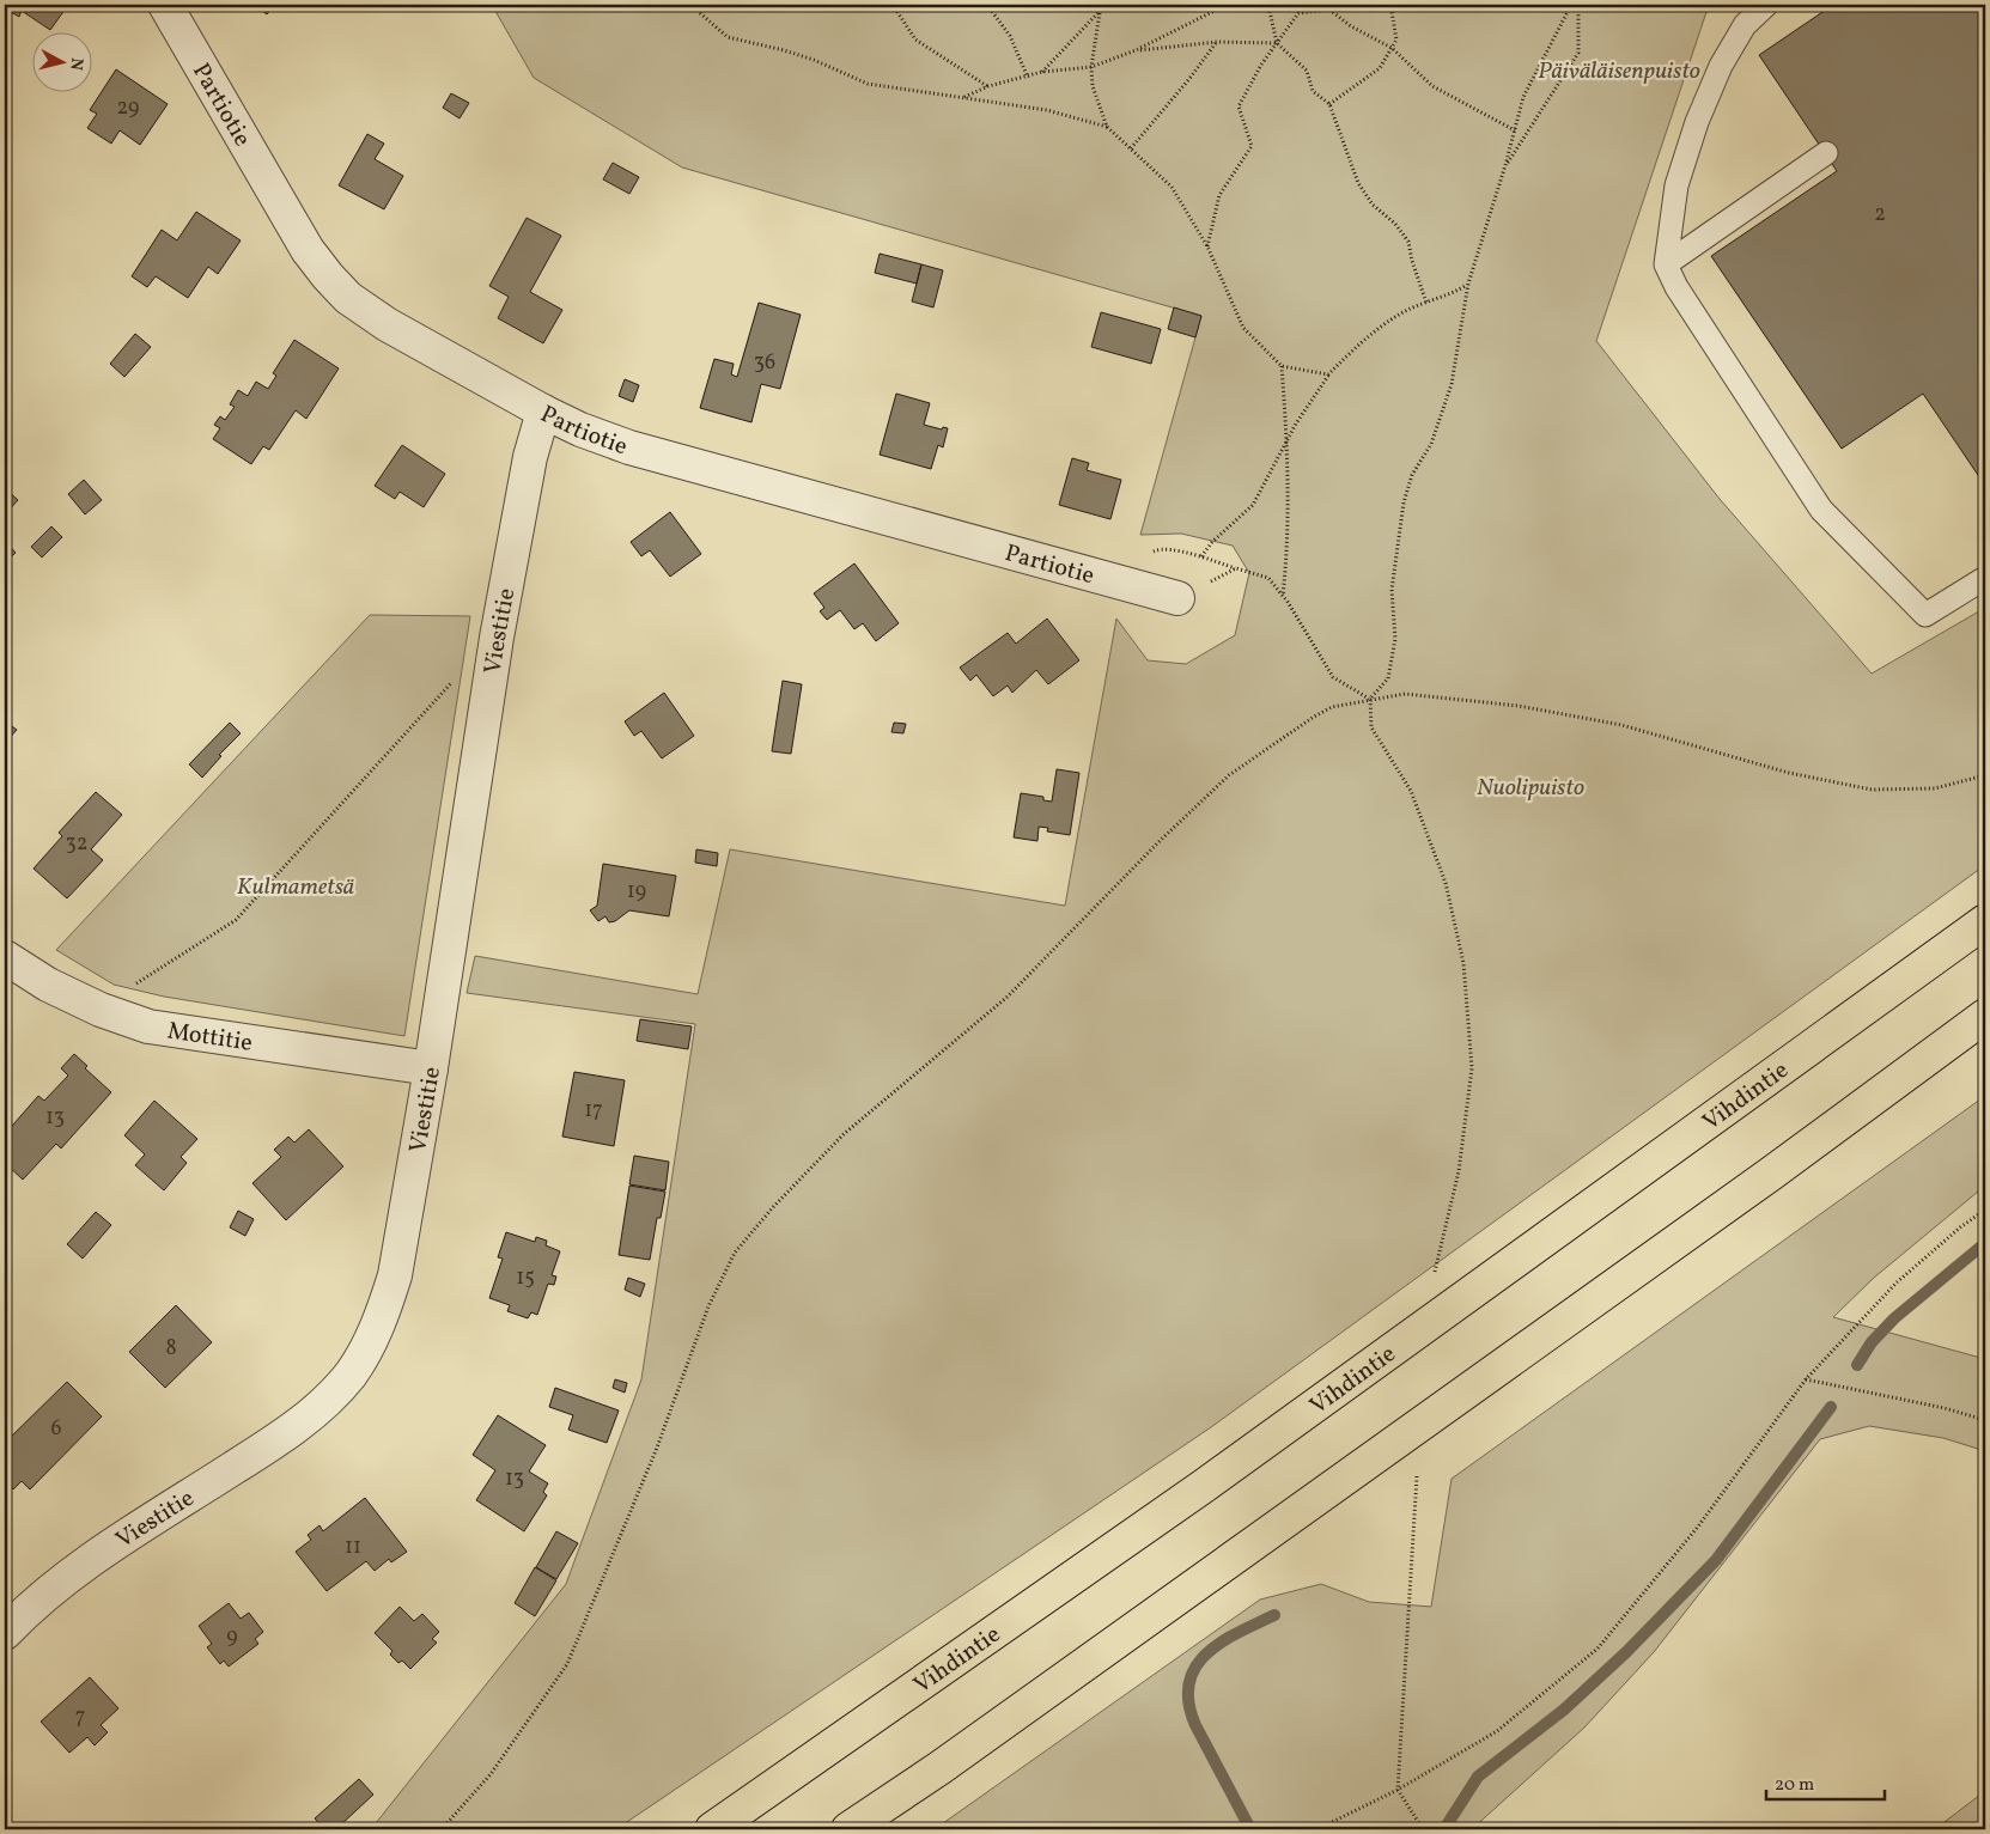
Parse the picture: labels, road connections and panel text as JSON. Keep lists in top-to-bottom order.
{
  "streets": {
    "main road": ["Vihdintie"],
    "street": ["Partiotie", "Viestitie", "Mottitie"]
  },
  "crossings": [
    ["Partiotie", "Viestitie"],
    ["Viestitie", "Mottitie"]
  ],
  "parks": ["Päiväläisenpuisto", "Nuolipuisto", "Kulmametsä"],
  "house_numbers": [
    "29",
    "2",
    "36",
    "32",
    "19",
    "17",
    "13",
    "15",
    "8",
    "6",
    "13",
    "11",
    "9",
    "7"
  ],
  "scale_bar": "20 m",
  "north": "right"
}
